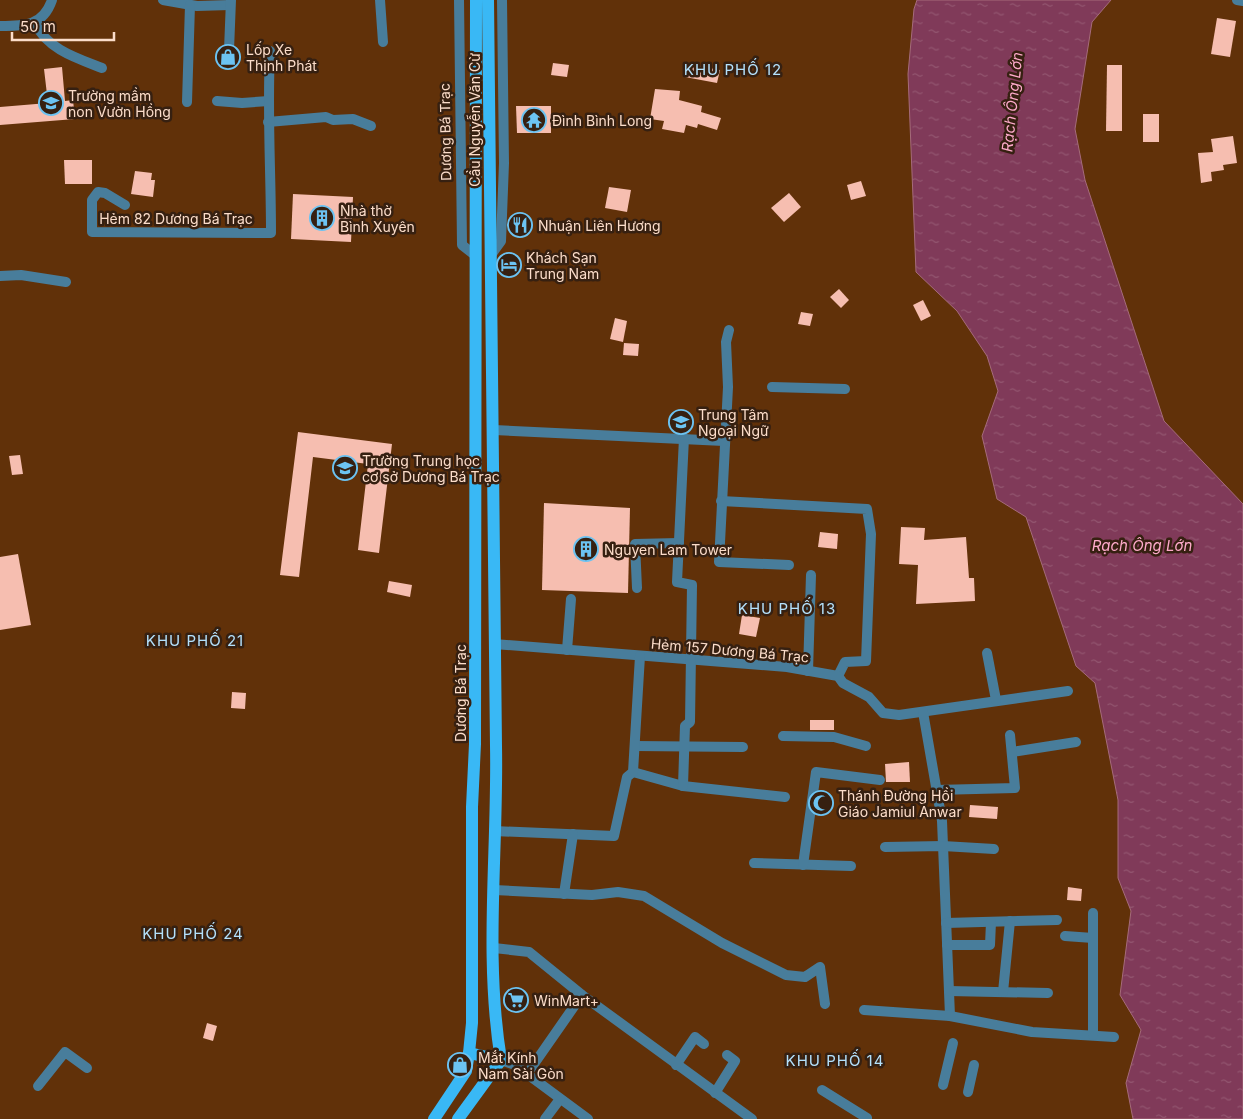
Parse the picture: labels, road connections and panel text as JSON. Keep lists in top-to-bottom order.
{
  "streets": {
    "main road": ["Cầu Nguyễn Văn Cừ", "Dương Bá Trạc"],
    "street": ["Hẻm 82 Dương Bá Trạc", "Hẻm 157 Dương Bá Trạc"]
  },
  "crossings": [
    ["Cầu Nguyễn Văn Cừ", "Dương Bá Trạc"]
  ],
  "districts": [
    "KHU PHỐ 12",
    "KHU PHỐ 13",
    "KHU PHỐ 21",
    "KHU PHỐ 24",
    "KHU PHỐ 14"
  ],
  "water": ["Rạch Ông Lớn"],
  "places": {
    "shop": ["Lốp Xe Thịnh Phát", "Mắt Kính Nam Sài Gòn"],
    "school or university": ["Trường mầm non Vườn Hồng", "Trung Tâm Ngoại Ngữ", "Trường Trung học cơ sở Dương Bá Trạc"],
    "temple": ["Đình Bình Long"],
    "building": ["Nhà thờ Bình Xuyên", "Nguyen Lam Tower"],
    "restaurant": ["Nhuận Liên Hương"],
    "hotel": ["Khách Sạn Trung Nam"],
    "mosque": ["Thánh Đường Hồi Giáo Jamiul Anwar"],
    "supermarket": ["WinMart+"]
  },
  "scale_bar": "50 m"
}
